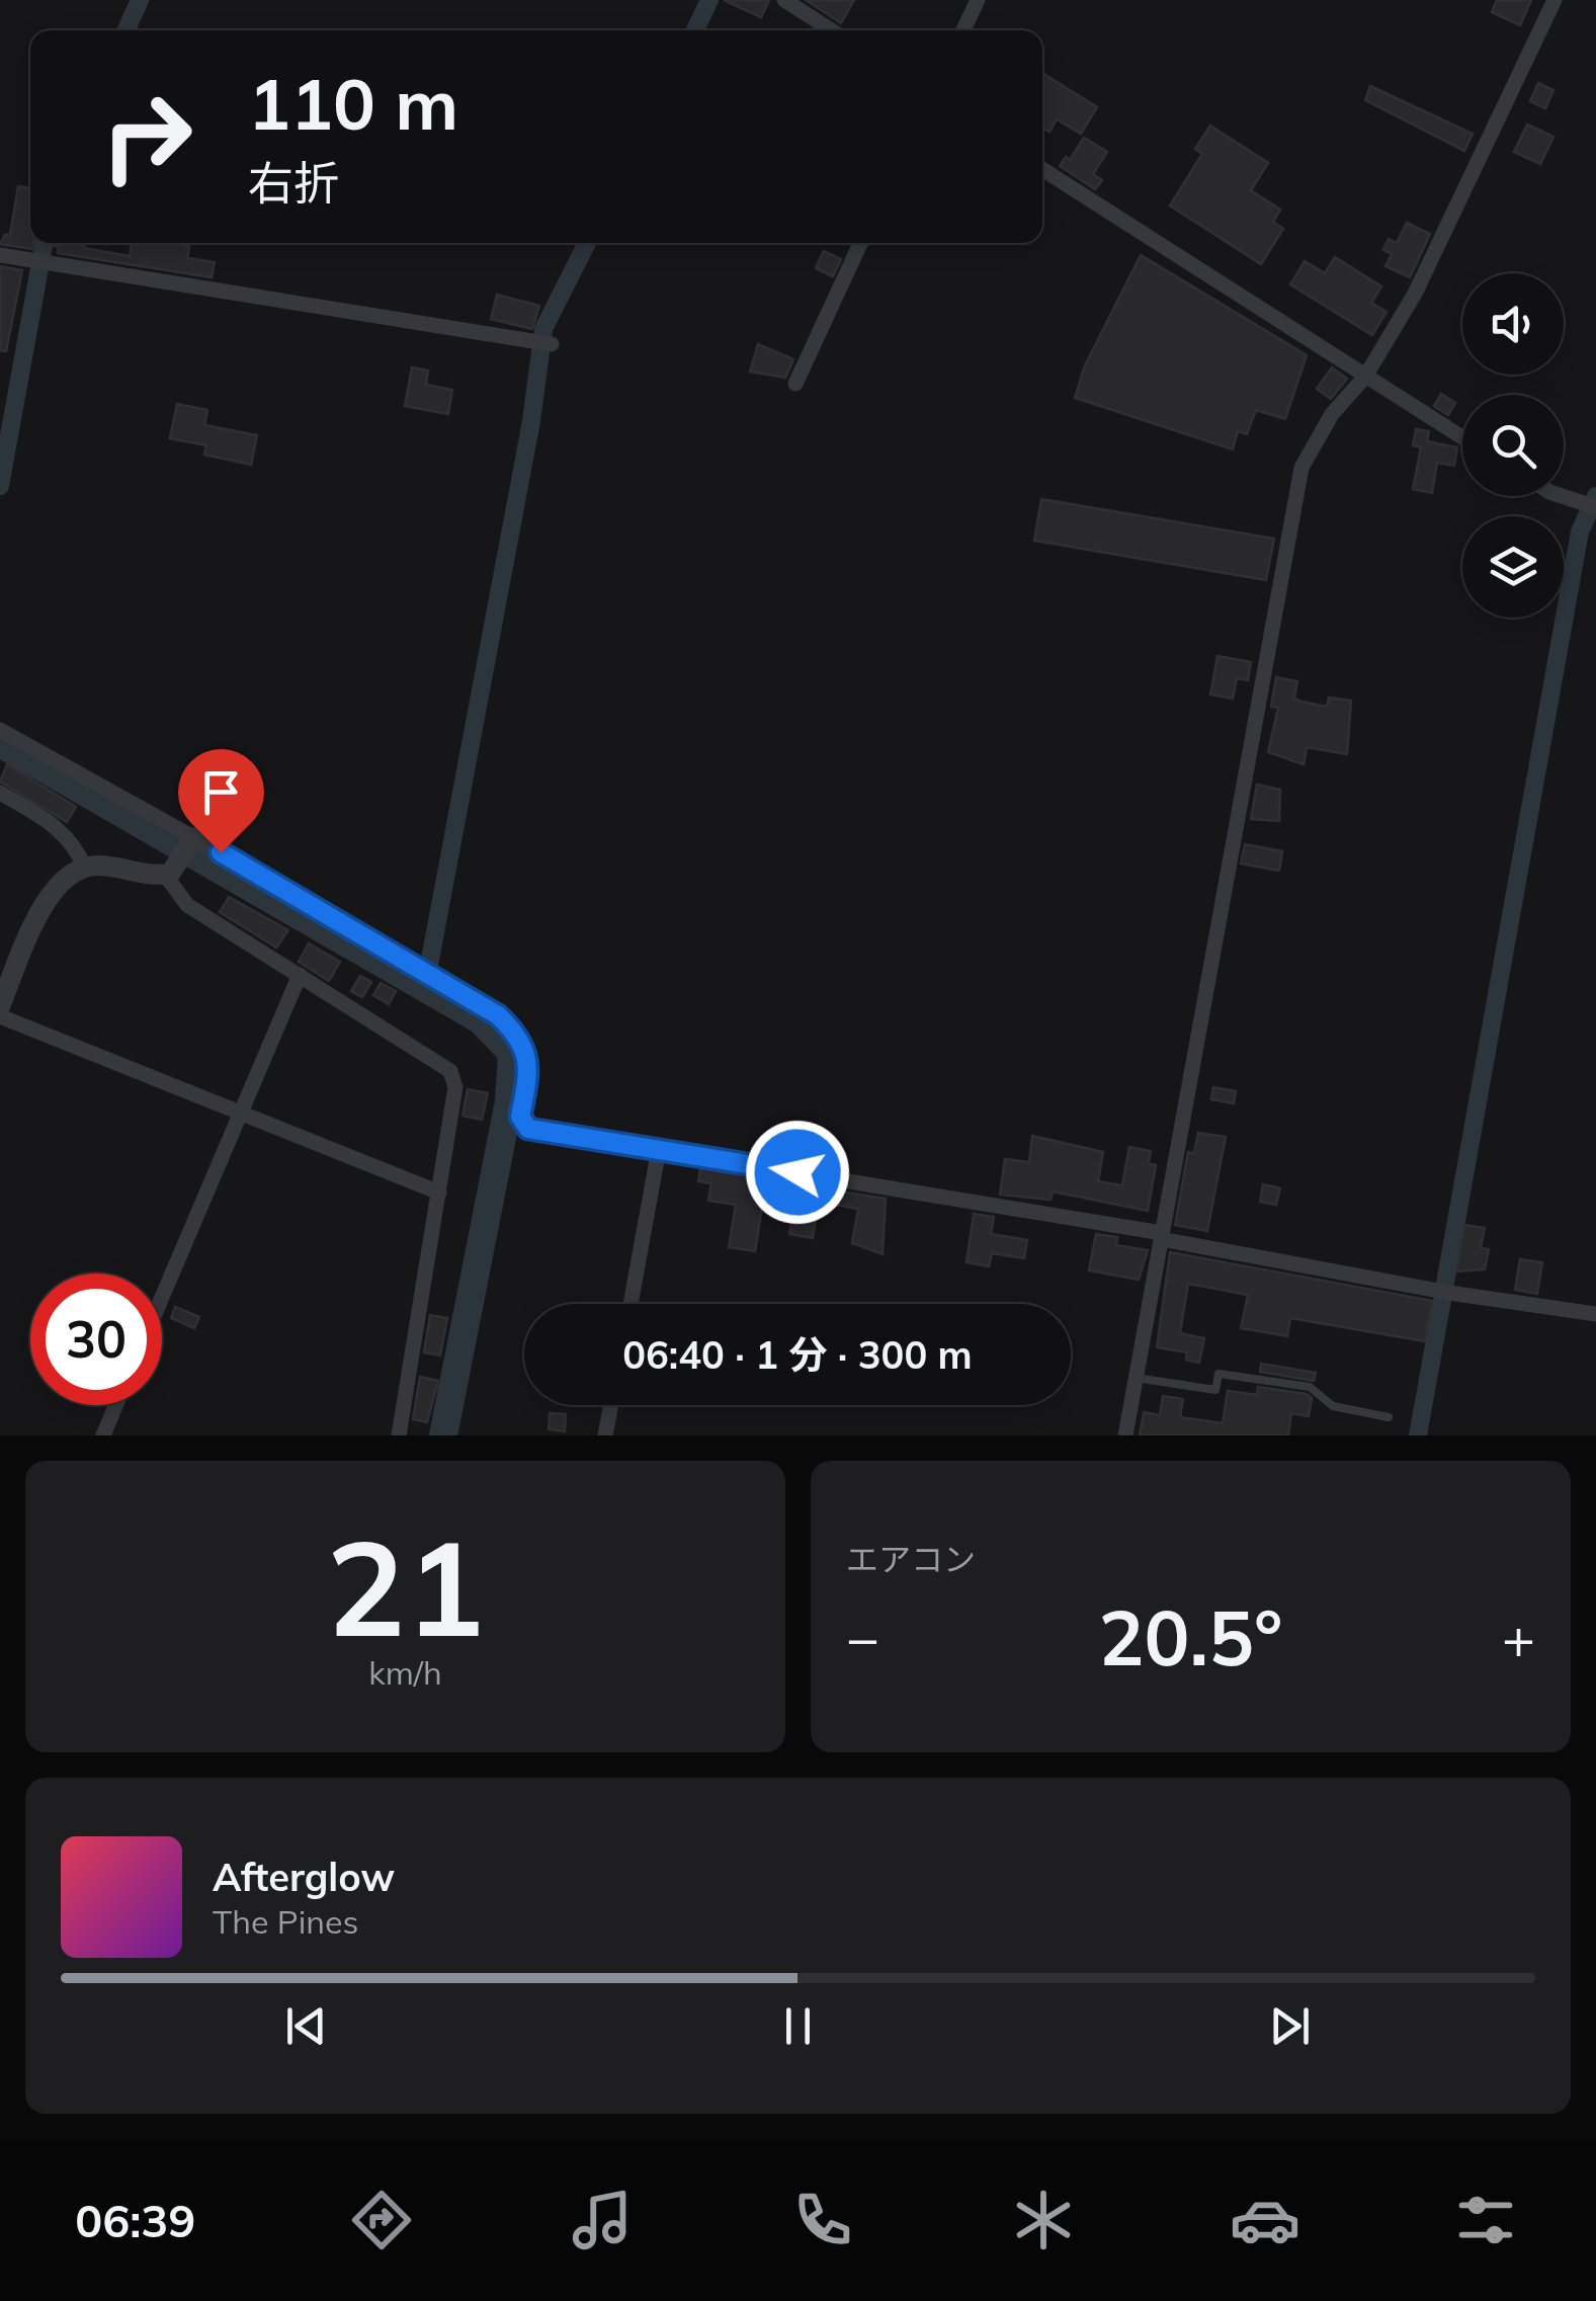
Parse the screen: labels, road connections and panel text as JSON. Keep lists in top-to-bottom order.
{
  "page": {
    "turn": ["110 m", "右折"],
    "limit": "30",
    "trip": "06:40 · 1 分 · 300 m",
    "tile": [
      ["21", "km/h"],
      "エアコン"
    ],
    "heat": ["−", "20.5°", "+"],
    "song": ["Afterglow", "The Pines"],
    "tabs": "06:39"
  }
}
